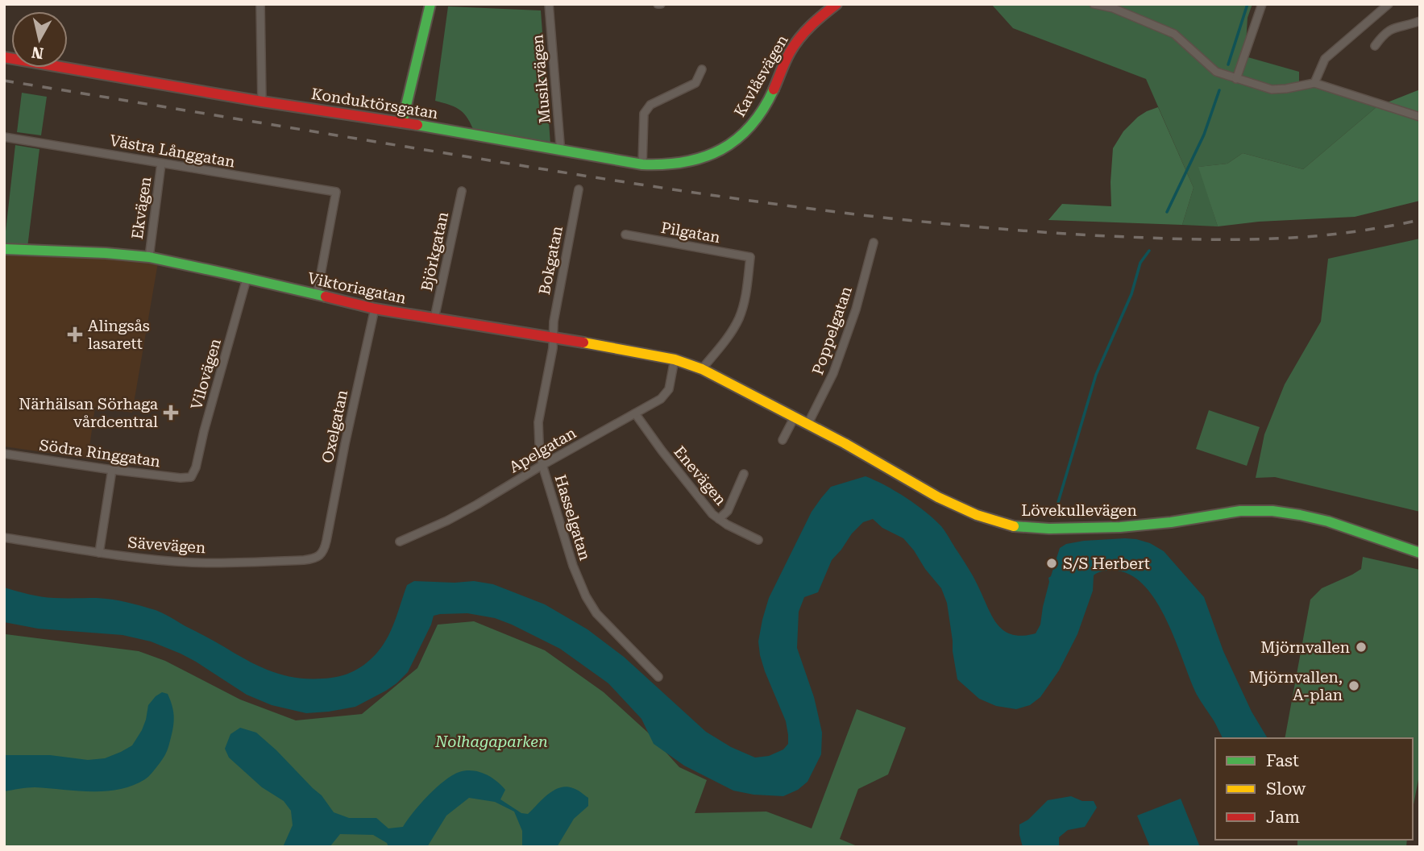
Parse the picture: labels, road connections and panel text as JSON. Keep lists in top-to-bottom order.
{
  "streets": {
    "street": [
      "Kavlåsvägen",
      "Musikvägen",
      "Konduktörsgatan",
      "Västra Långgatan",
      "Ekvägen",
      "Pilgatan",
      "Björkgatan",
      "Bokgatan",
      "Viktoriagatan",
      "Poppelgatan",
      "Vilovägen",
      "Oxelgatan",
      "Apelgatan",
      "Södra Ringgatan",
      "Enevägen",
      "Lövekullevägen",
      "Hasselgatan",
      "Sävevägen"
    ]
  },
  "crossings": [
    ["Kavlåsvägen", "Konduktörsgatan"],
    ["Musikvägen", "Konduktörsgatan"],
    ["Västra Långgatan", "Ekvägen"],
    ["Västra Långgatan", "Viktoriagatan"],
    ["Ekvägen", "Viktoriagatan"],
    ["Pilgatan", "Viktoriagatan"],
    ["Pilgatan", "Lövekullevägen"],
    ["Björkgatan", "Viktoriagatan"],
    ["Bokgatan", "Viktoriagatan"],
    ["Bokgatan", "Hasselgatan"],
    ["Viktoriagatan", "Vilovägen"],
    ["Viktoriagatan", "Oxelgatan"],
    ["Viktoriagatan", "Apelgatan"],
    ["Viktoriagatan", "Lövekullevägen"],
    ["Viktoriagatan", "Hasselgatan"],
    ["Poppelgatan", "Lövekullevägen"],
    ["Vilovägen", "Södra Ringgatan"],
    ["Oxelgatan", "Sävevägen"],
    ["Apelgatan", "Enevägen"],
    ["Apelgatan", "Hasselgatan"]
  ],
  "parks": ["Nolhagaparken"],
  "places": {
    "health": ["Alingsås lasarett", "Närhälsan Sörhaga vårdcentral"],
    "other": ["S/S Herbert", "Mjörnvallen", "Mjörnvallen, A-plan"]
  },
  "legend": ["Fast", "Slow", "Jam"],
  "north": "bottom"
}
